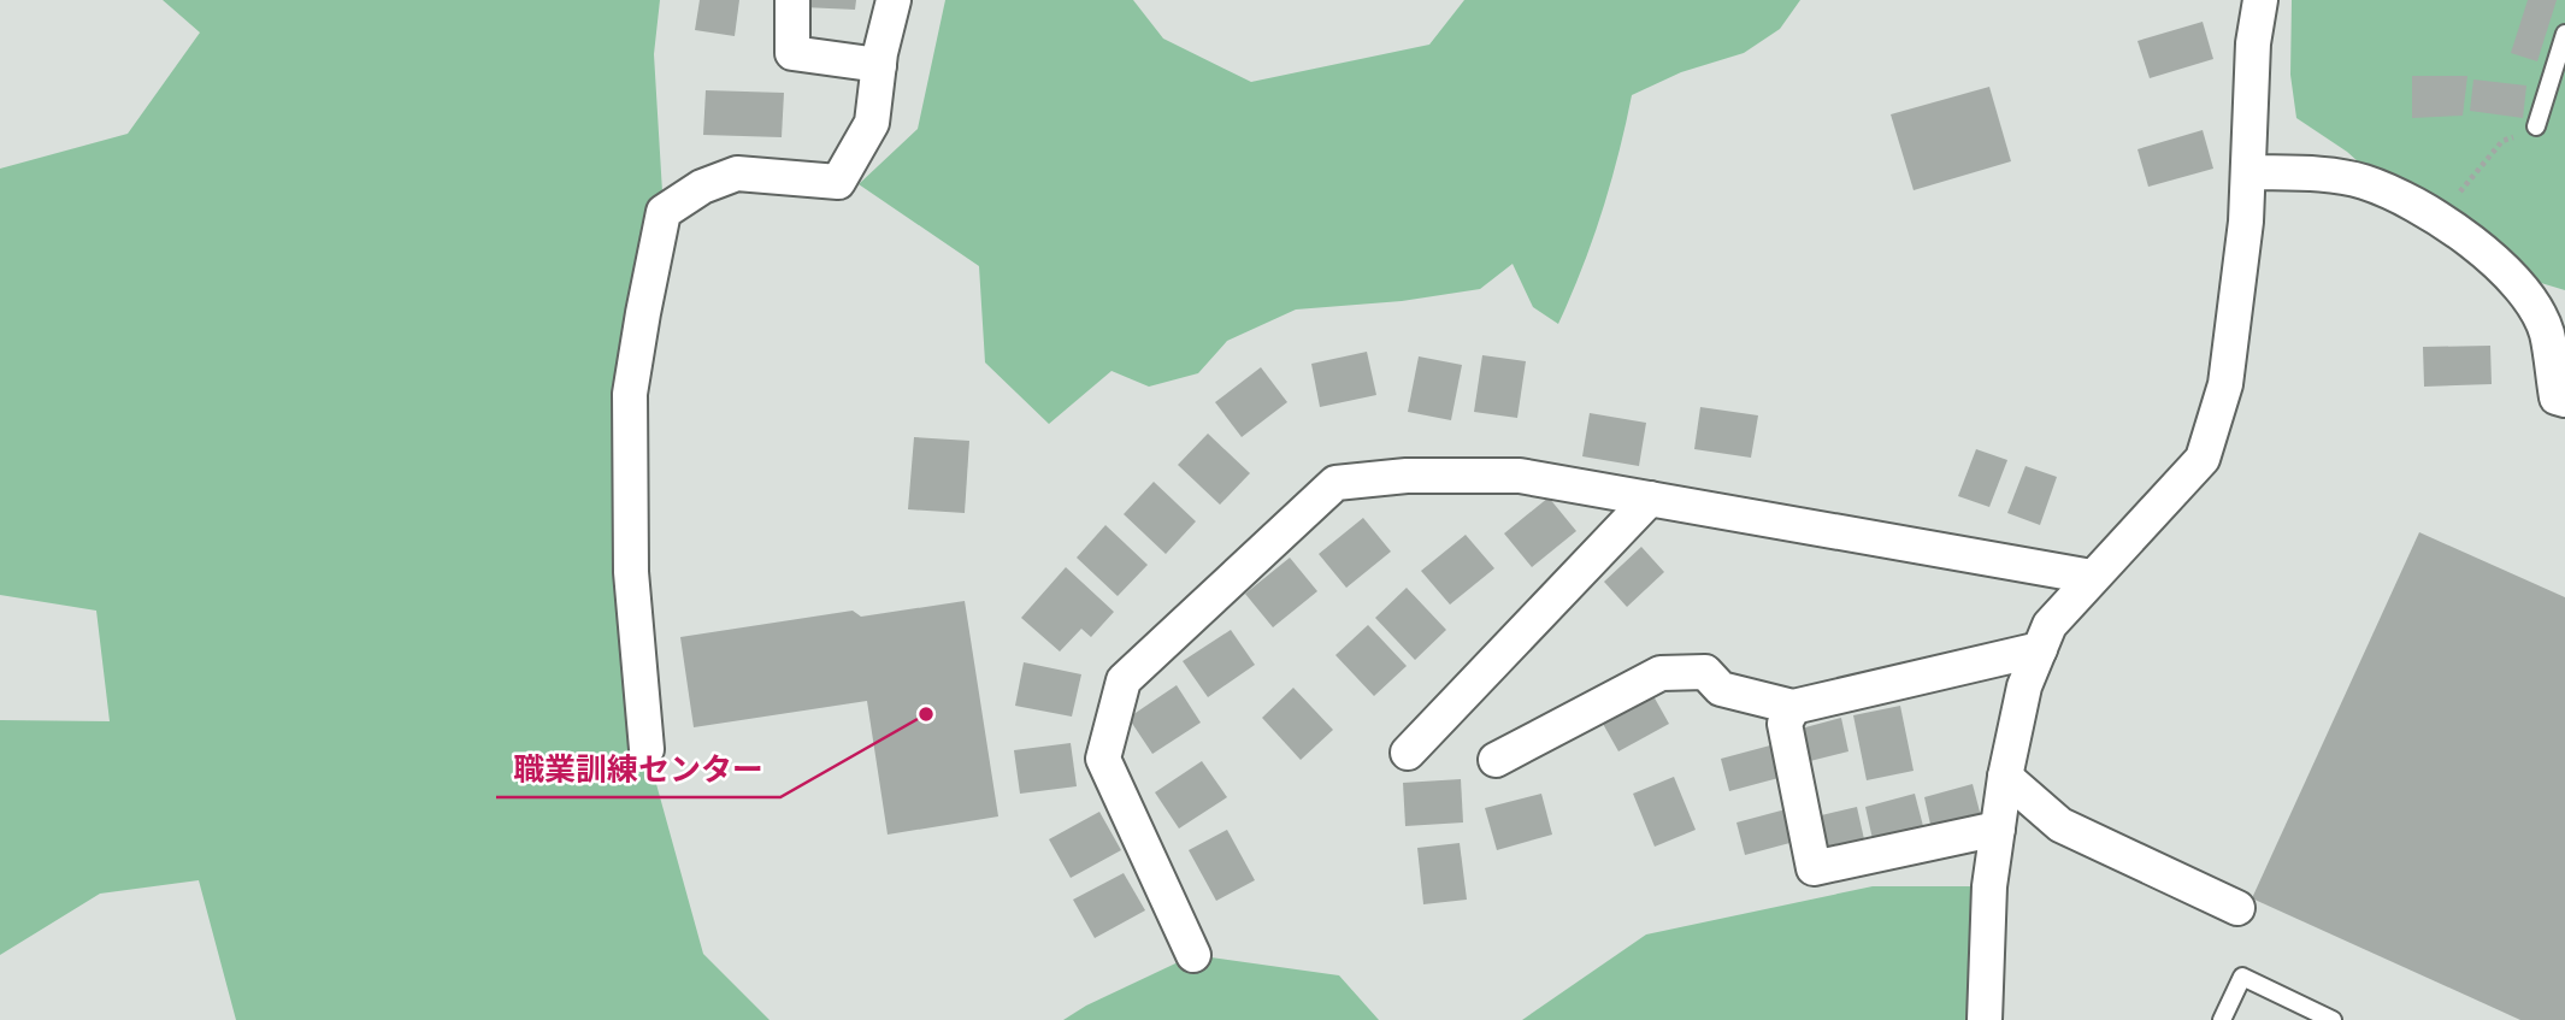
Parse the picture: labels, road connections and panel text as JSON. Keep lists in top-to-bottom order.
{
  "places": ["職業訓練センター"]
}
